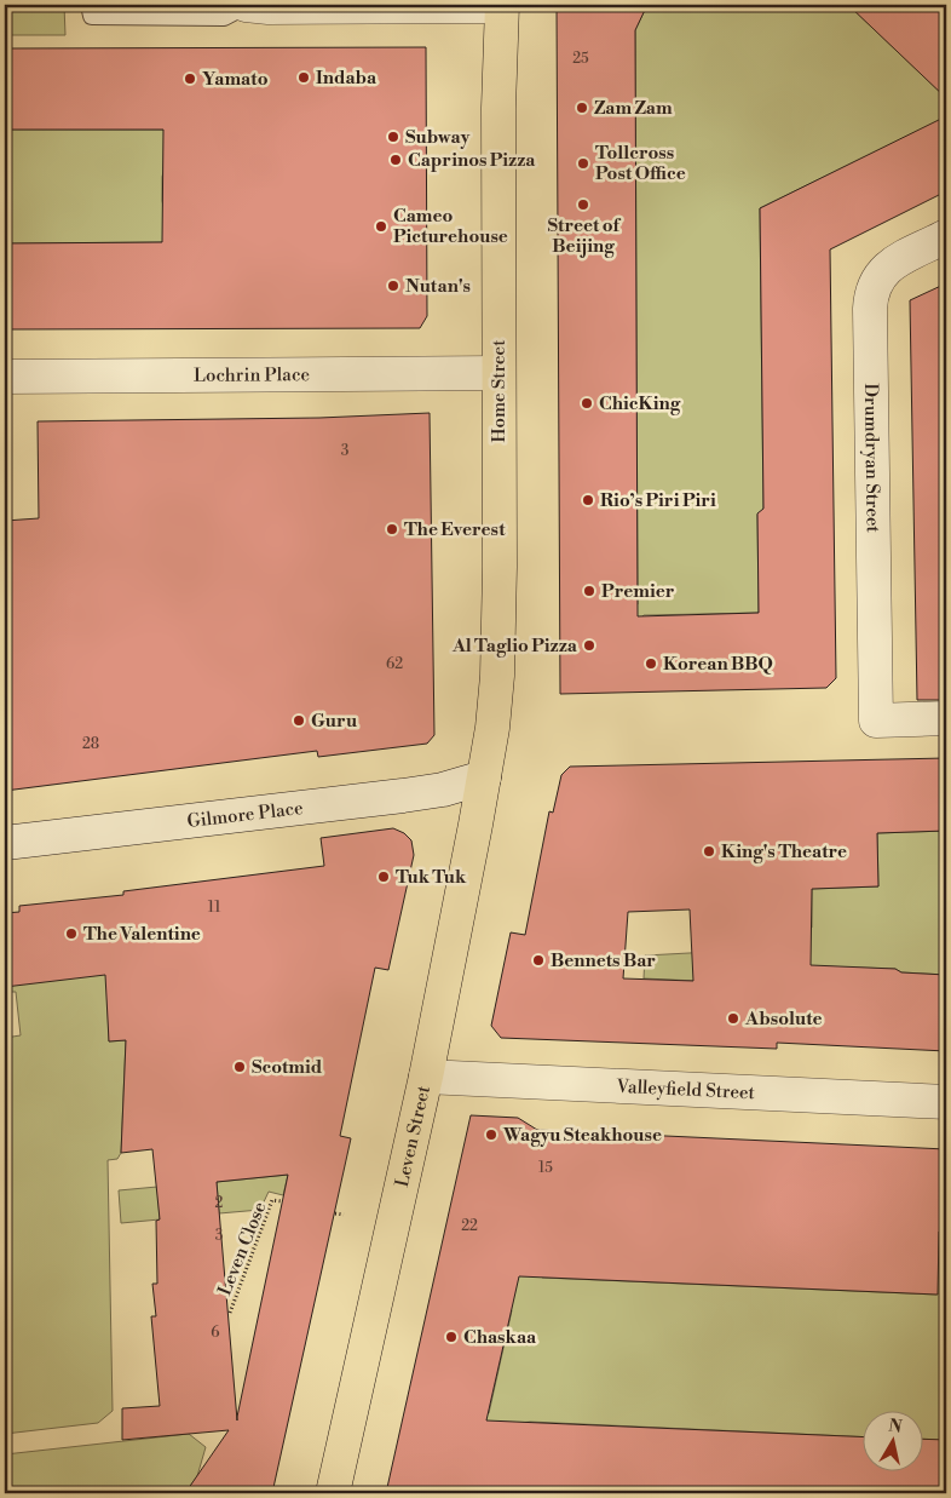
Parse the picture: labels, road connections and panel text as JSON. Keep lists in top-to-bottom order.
{
  "streets": {
    "main road": ["Home Street", "Leven Street"],
    "street": [
      "Lochrin Place",
      "Drumdryan Street",
      "Gilmore Place",
      "Valleyfield Street"
    ],
    "path": ["Leven Close"]
  },
  "crossings": [
    ["Lochrin Place", "Home Street"],
    ["Home Street", "Gilmore Place"],
    ["Home Street", "Leven Street"],
    ["Gilmore Place", "Leven Street"],
    ["Valleyfield Street", "Leven Street"]
  ],
  "places": [
    "Indaba",
    "Yamato",
    "Zam Zam",
    "Subway",
    "Caprinos Pizza",
    "Tollcross Post Office",
    "Street of Beijing",
    "Cameo Picturehouse",
    "Nutan's",
    "ChicKing",
    "Rio’s Piri Piri",
    "The Everest",
    "Premier",
    "Al Taglio Pizza",
    "Korean BBQ",
    "Guru",
    "King's Theatre",
    "Tuk Tuk",
    "The Valentine",
    "Bennets Bar",
    "Absolute",
    "Scotmid",
    "Wagyu Steakhouse",
    "Chaskaa"
  ],
  "house_numbers": [
    "25",
    "3",
    "62",
    "28",
    "11",
    "15",
    "2",
    "22",
    "3",
    "6"
  ],
  "north": "top"
}
